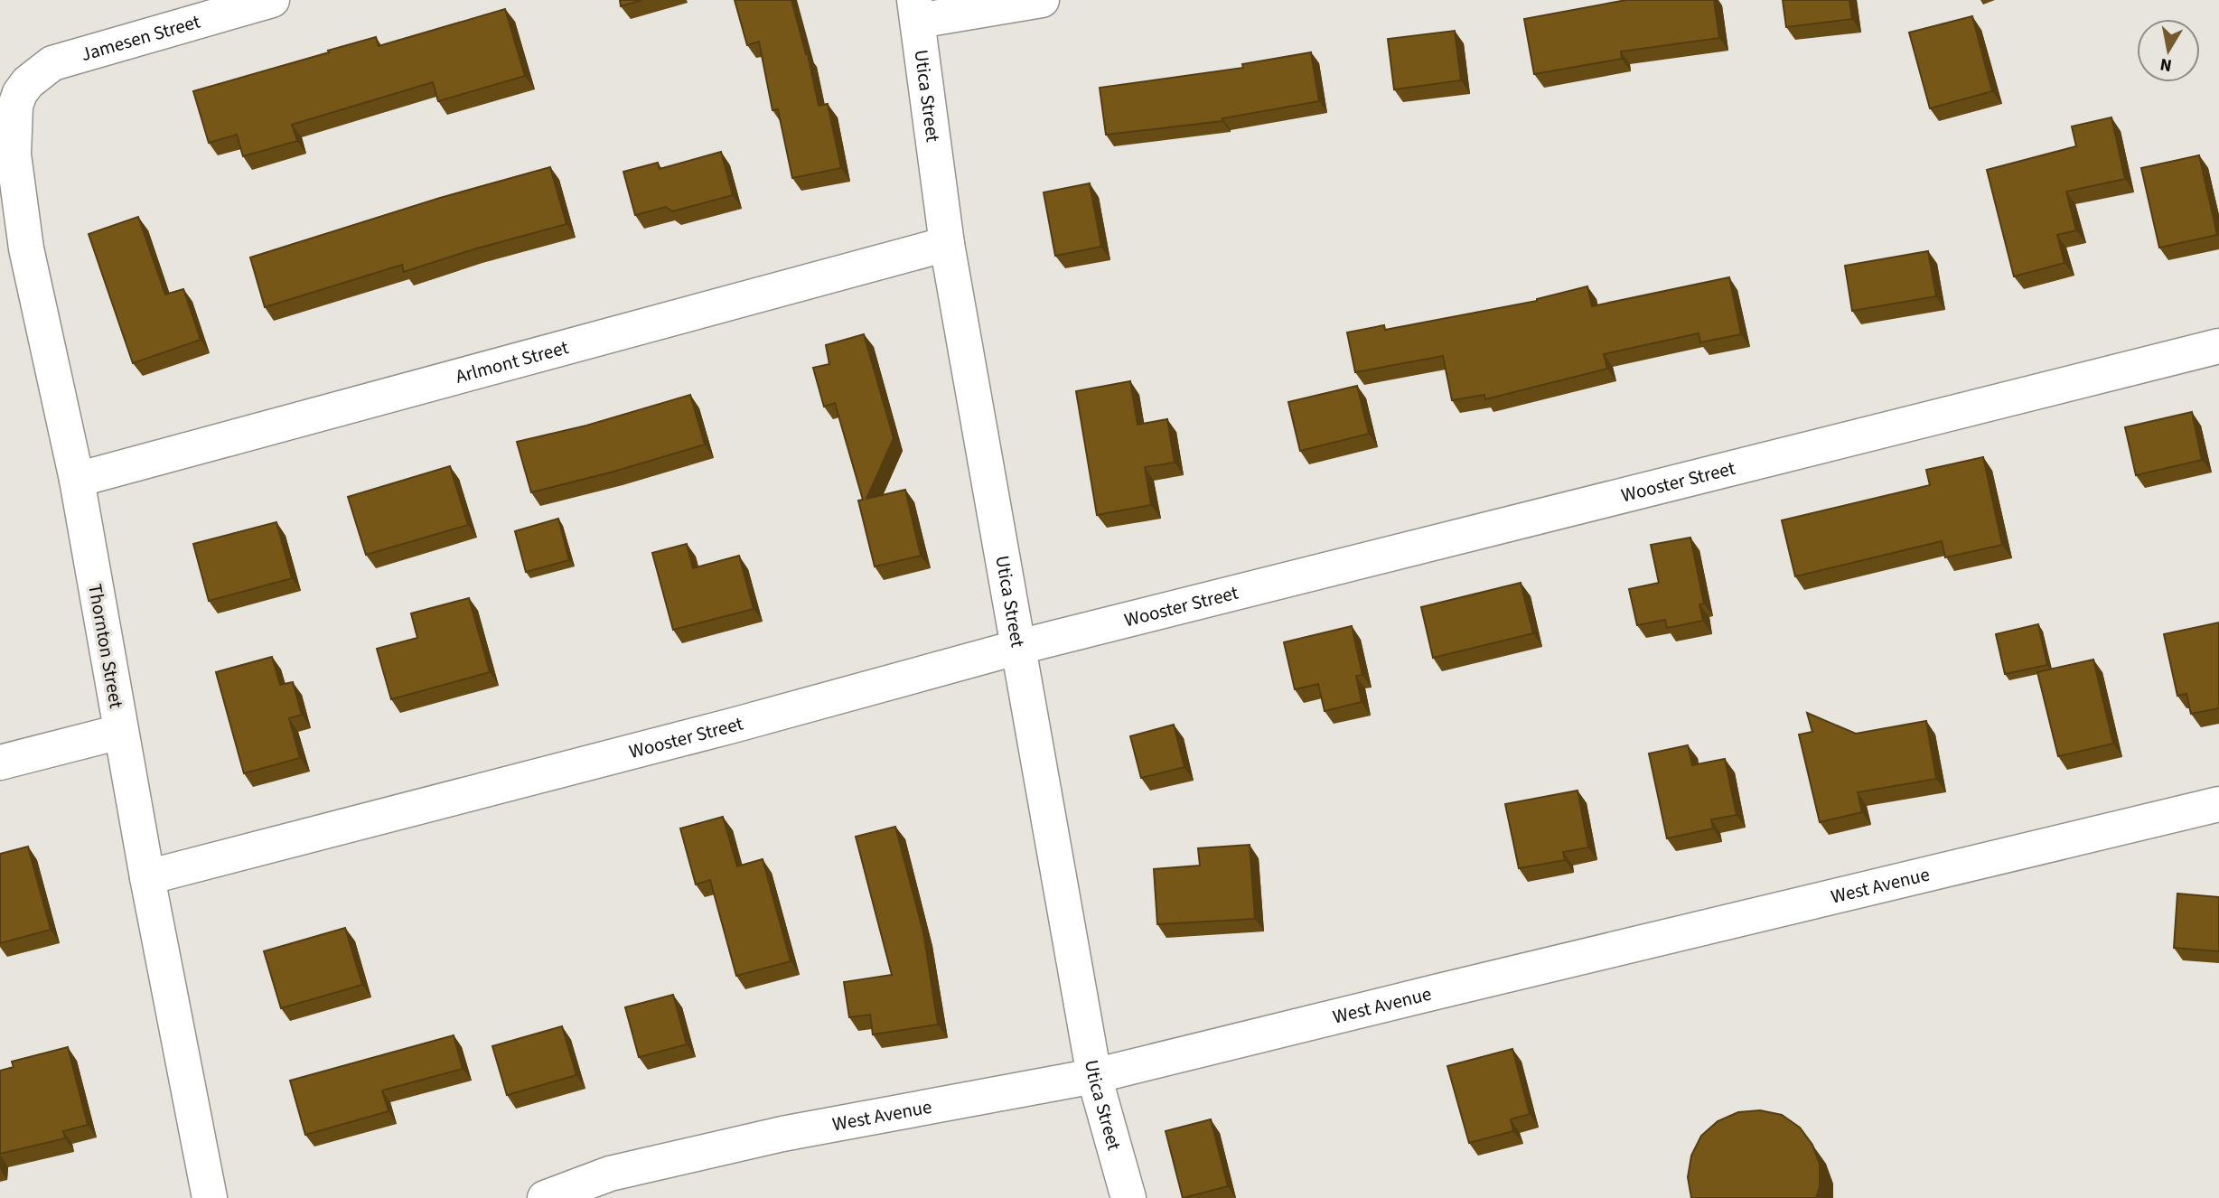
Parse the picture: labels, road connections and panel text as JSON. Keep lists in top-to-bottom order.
{
  "streets": {
    "street": [
      "Jamesen Street",
      "Utica Street",
      "Arlmont Street",
      "Wooster Street",
      "Thornton Street",
      "West Avenue"
    ]
  },
  "crossings": [
    ["Jamesen Street", "Thornton Street"],
    ["Utica Street", "Arlmont Street"],
    ["Utica Street", "Wooster Street"],
    ["Utica Street", "West Avenue"],
    ["Arlmont Street", "Thornton Street"],
    ["Wooster Street", "Thornton Street"]
  ],
  "north": "bottom"
}
